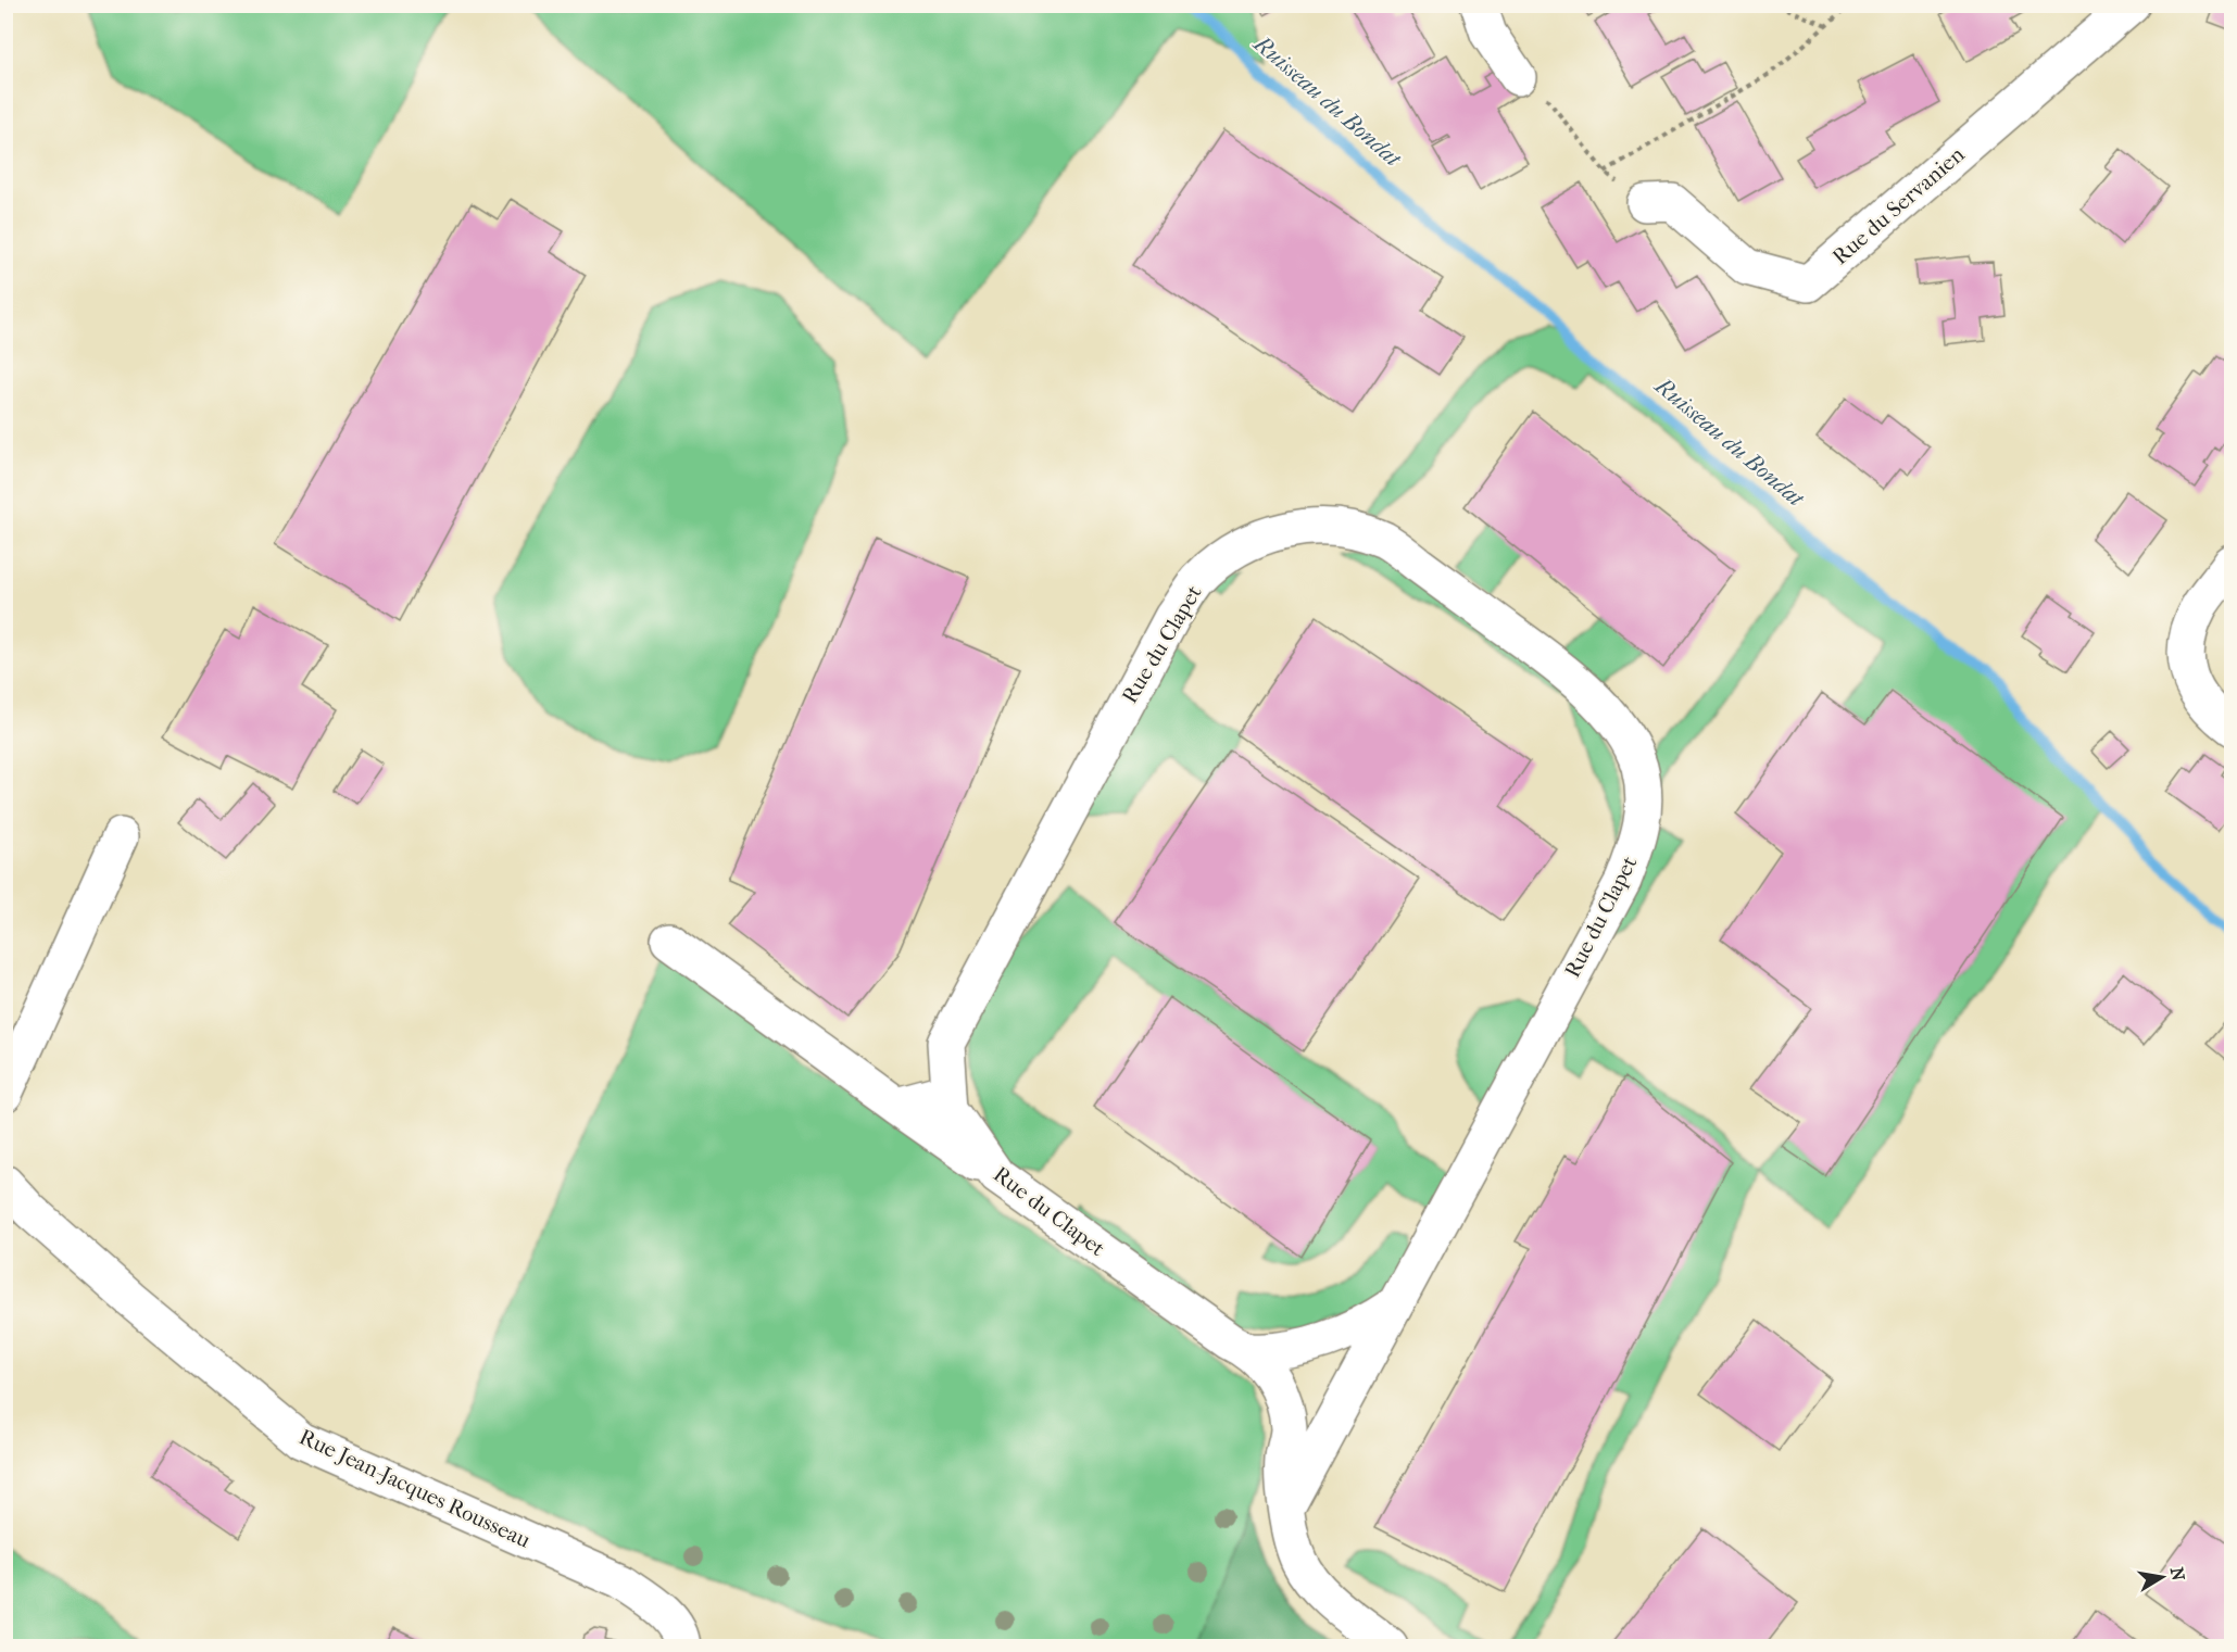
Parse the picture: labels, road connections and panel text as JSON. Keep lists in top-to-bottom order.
{
  "streets": {
    "street": ["Rue du Servanien", "Rue du Clapet", "Rue Jean-Jacques Rousseau"]
  },
  "water": ["Ruisseau du Bondat"],
  "north": "right"
}
